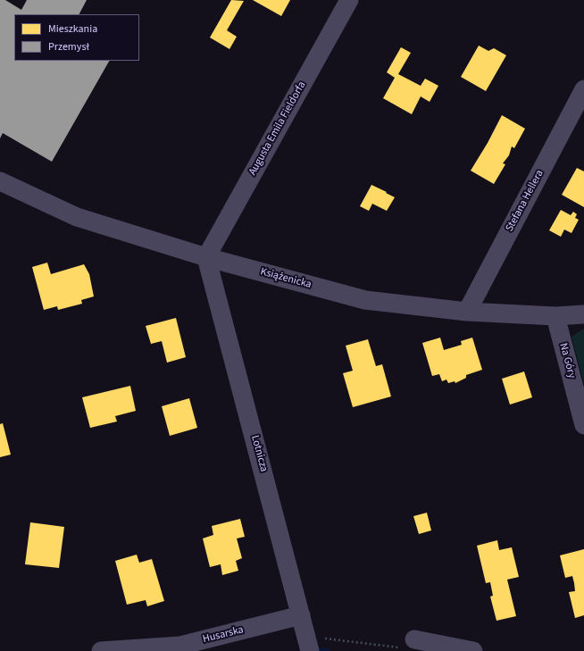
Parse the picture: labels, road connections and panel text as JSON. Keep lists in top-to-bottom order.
{
  "streets": {
    "street": [
      "Augusta Emila Fieldorfa",
      "Stefana Hellera",
      "Książenicka",
      "Na Góry",
      "Lotnicza",
      "Husarska"
    ]
  },
  "crossings": [
    ["Augusta Emila Fieldorfa", "Książenicka"],
    ["Augusta Emila Fieldorfa", "Lotnicza"],
    ["Stefana Hellera", "Książenicka"],
    ["Książenicka", "Na Góry"],
    ["Książenicka", "Lotnicza"],
    ["Lotnicza", "Husarska"]
  ],
  "legend": ["Mieszkania", "Przemysł"]
}
